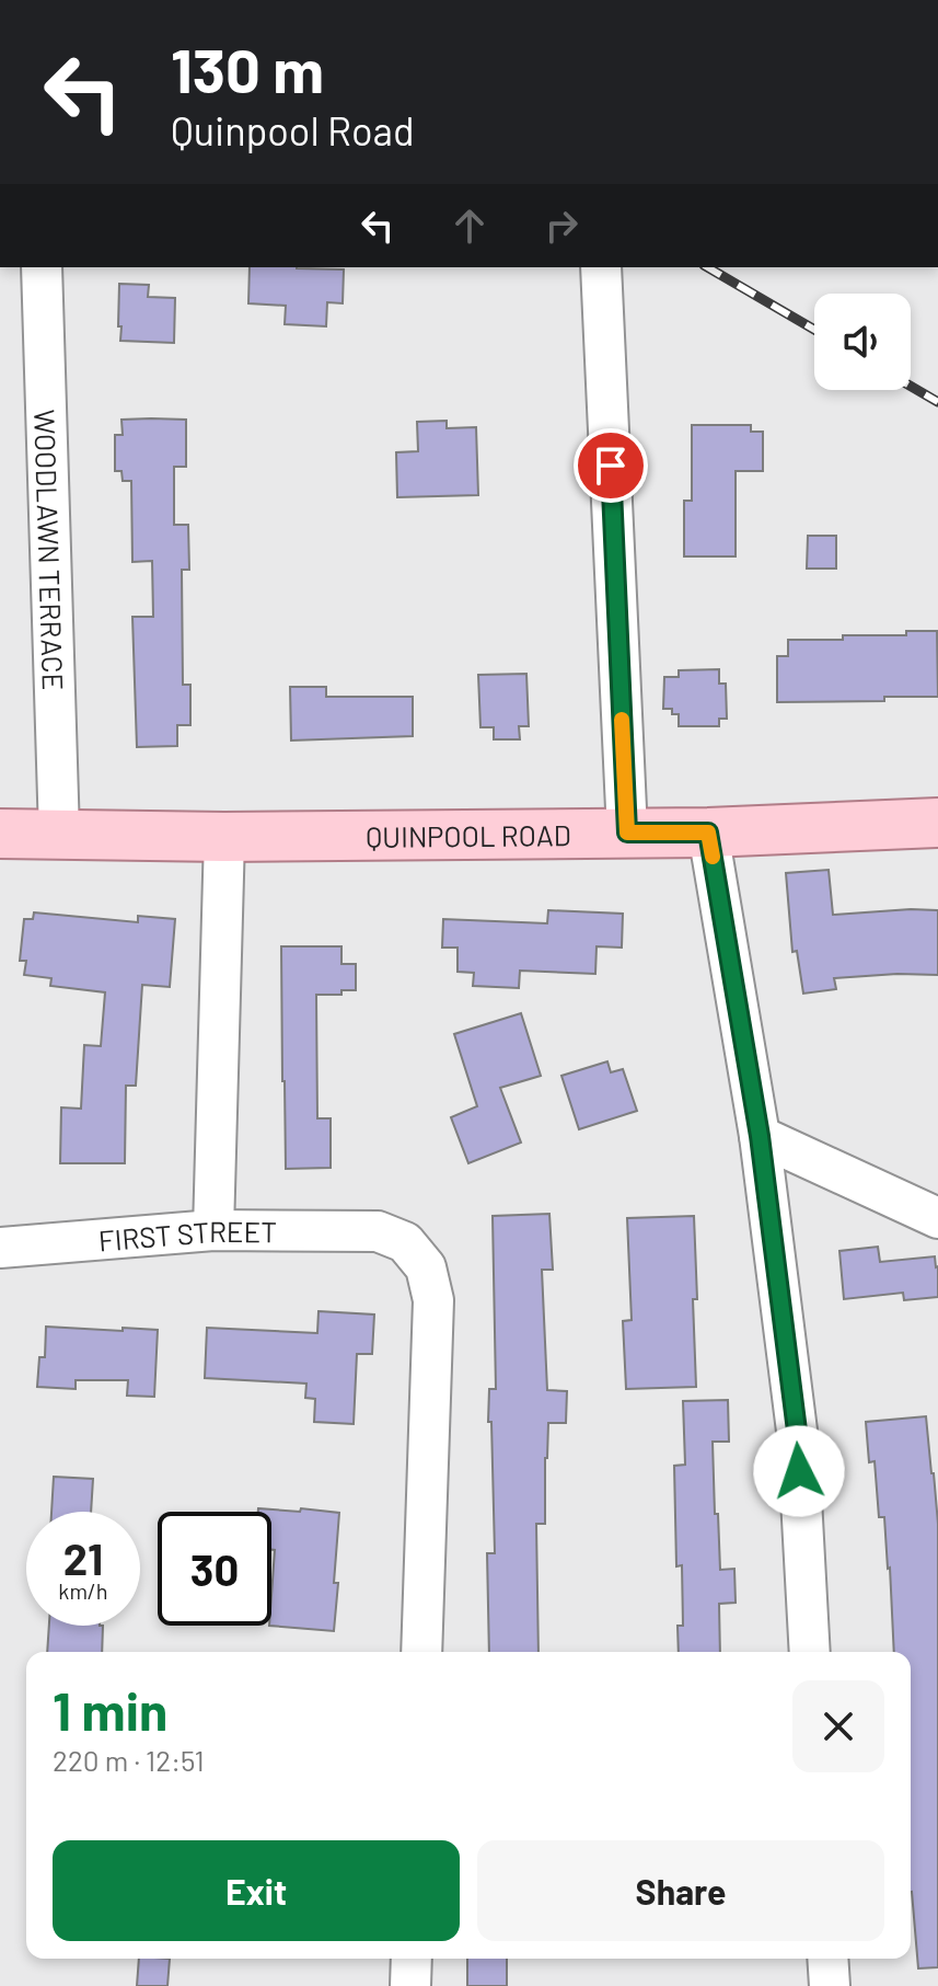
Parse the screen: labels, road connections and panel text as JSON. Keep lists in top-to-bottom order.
{
  "streets": {
    "main road": ["QUINPOOL ROAD"],
    "street": ["WOODLAWN TERRACE", "FIRST STREET"]
  },
  "crossings": [
    ["WOODLAWN TERRACE", "QUINPOOL ROAD"]
  ],
  "page": {
    "turn": ["130 m", "Quinpool Road"],
    "speed": "21 km/h",
    "limit": "30",
    "heading": ["1 min", "220 m · 12:51"],
    "buttons": ["Exit", "Share"]
  }
}
